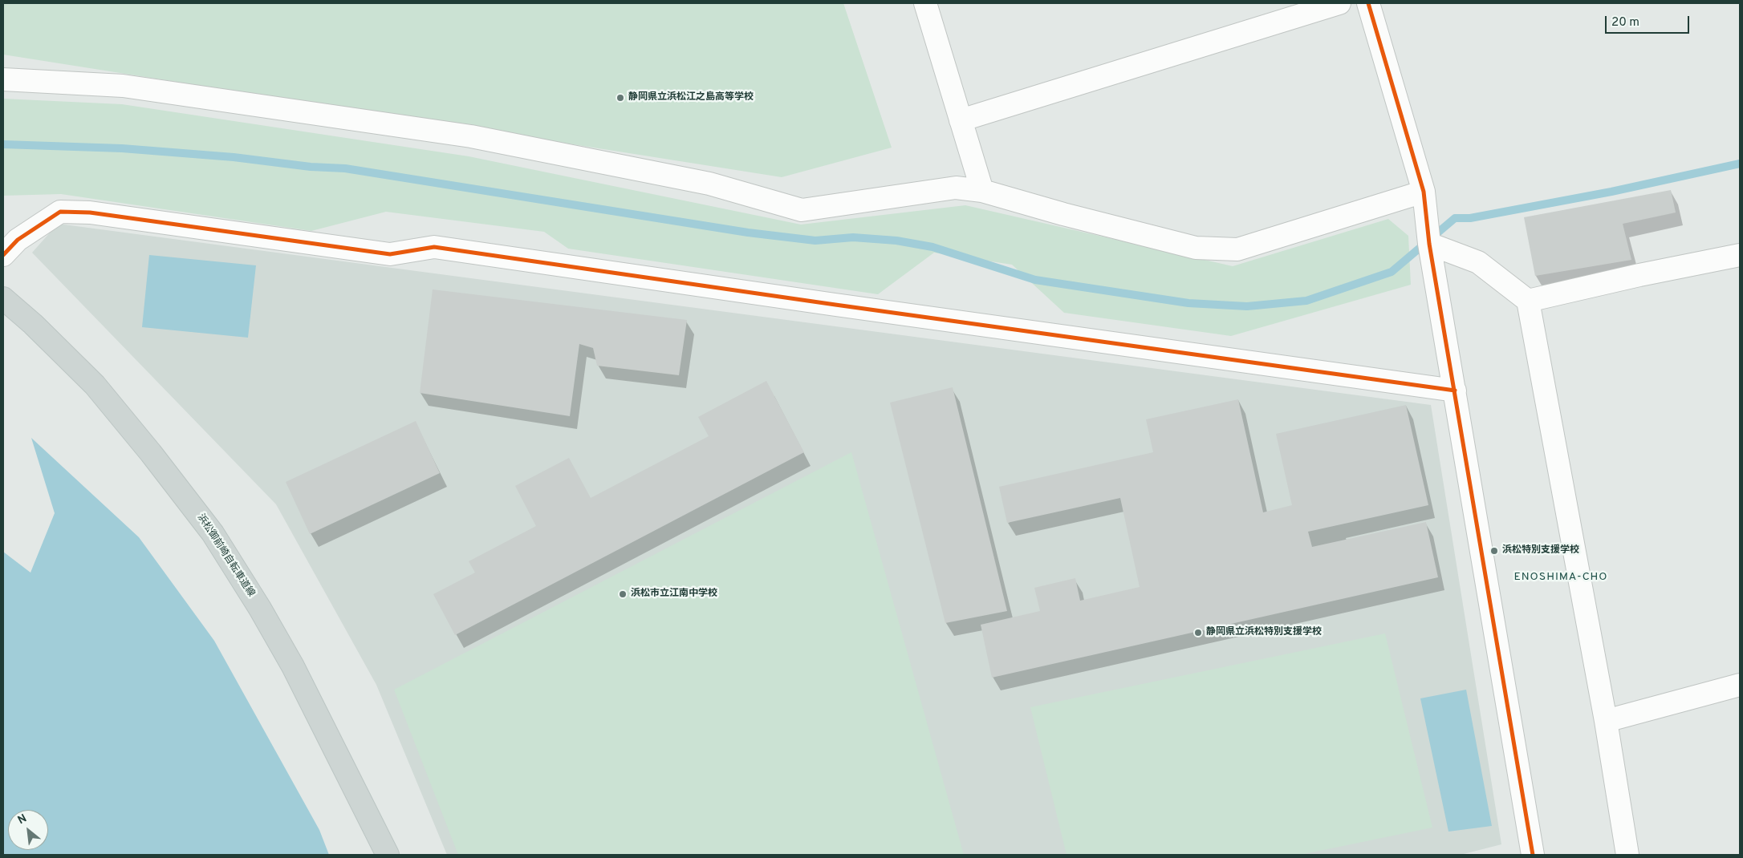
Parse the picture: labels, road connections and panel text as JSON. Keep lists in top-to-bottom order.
{
  "streets": {
    "main road": ["浜松御前崎自転車道線"]
  },
  "districts": ["ENOSHIMA-CHO"],
  "places": [
    "静岡県立浜松江之島高等学校",
    "浜松特別支援学校",
    "浜松市立江南中学校",
    "静岡県立浜松特別支援学校"
  ],
  "scale_bar": "20 m",
  "north": "top left"
}
